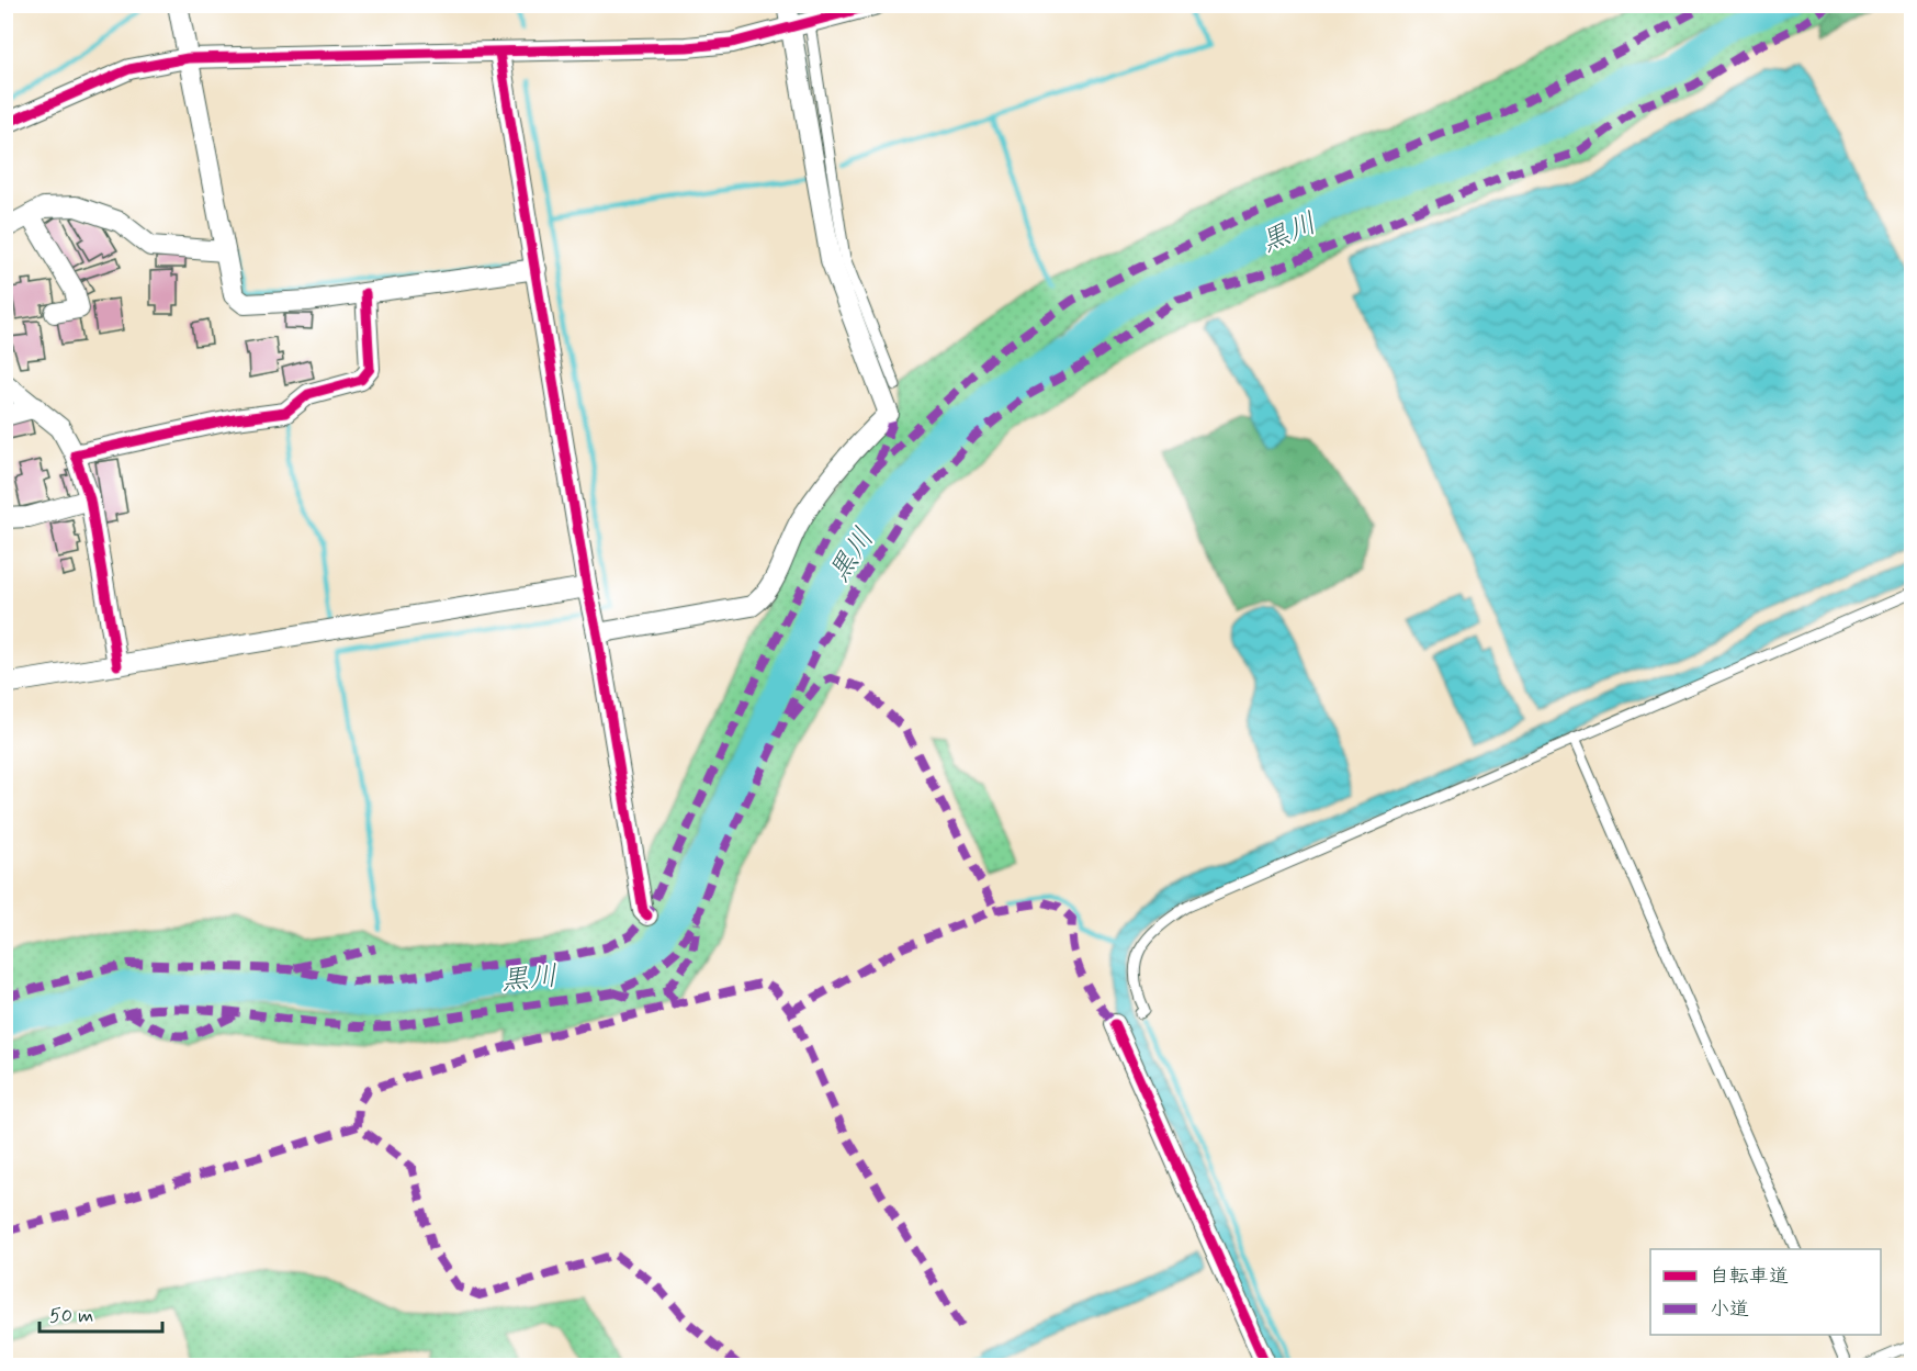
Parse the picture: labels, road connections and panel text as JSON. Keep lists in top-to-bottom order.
{
  "water": ["黒川"],
  "legend": ["自転車道", "小道"],
  "scale_bar": "50 m"
}
